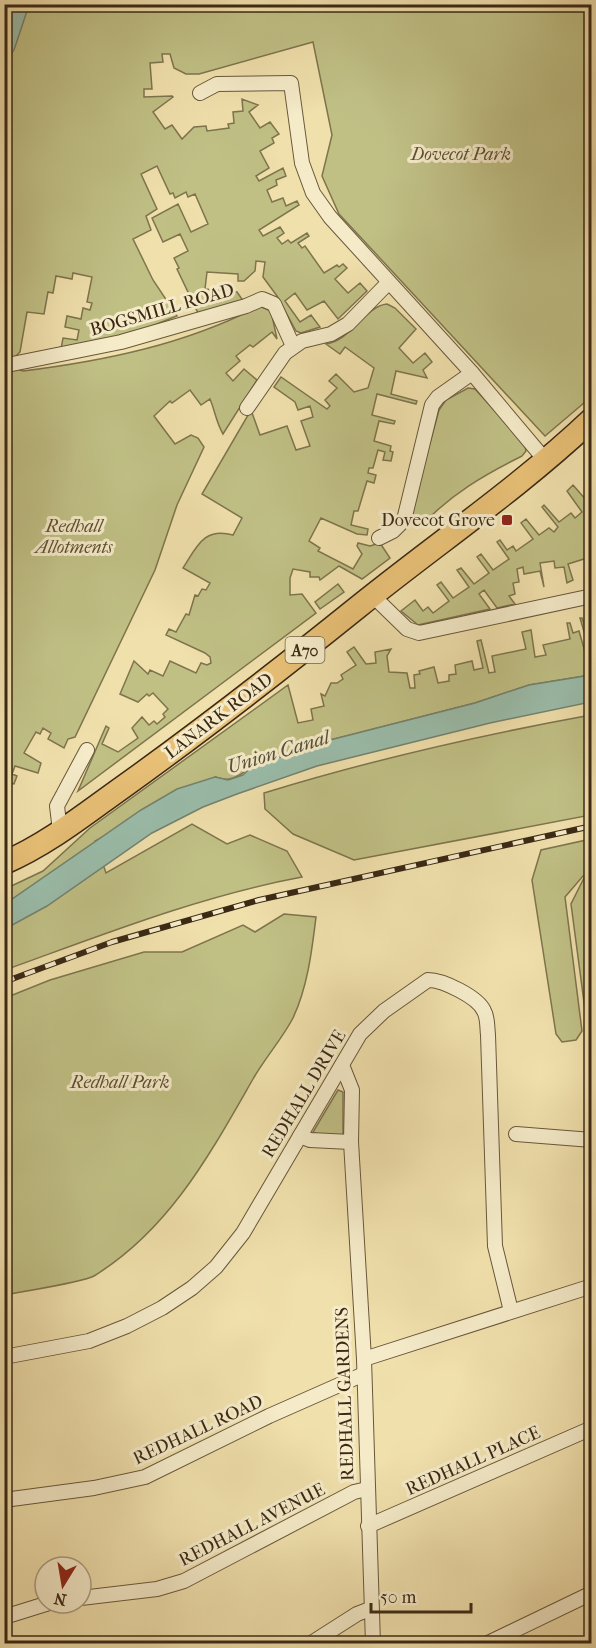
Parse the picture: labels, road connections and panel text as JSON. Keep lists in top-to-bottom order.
{
  "streets": {
    "main road": ["A70", "LANARK ROAD"],
    "street": [
      "BOGSMILL ROAD",
      "REDHALL DRIVE",
      "REDHALL GARDENS",
      "REDHALL ROAD",
      "REDHALL PLACE",
      "REDHALL AVENUE"
    ]
  },
  "crossings": [
    ["REDHALL DRIVE", "REDHALL GARDENS"],
    ["REDHALL GARDENS", "REDHALL ROAD"],
    ["REDHALL GARDENS", "REDHALL PLACE"],
    ["REDHALL GARDENS", "REDHALL AVENUE"]
  ],
  "water": ["Union Canal"],
  "parks": ["Dovecot Park", "Redhall Allotments", "Redhall Park"],
  "places": {
    "transit": ["Dovecot Grove"]
  },
  "scale_bar": "50 m",
  "north": "bottom"
}
